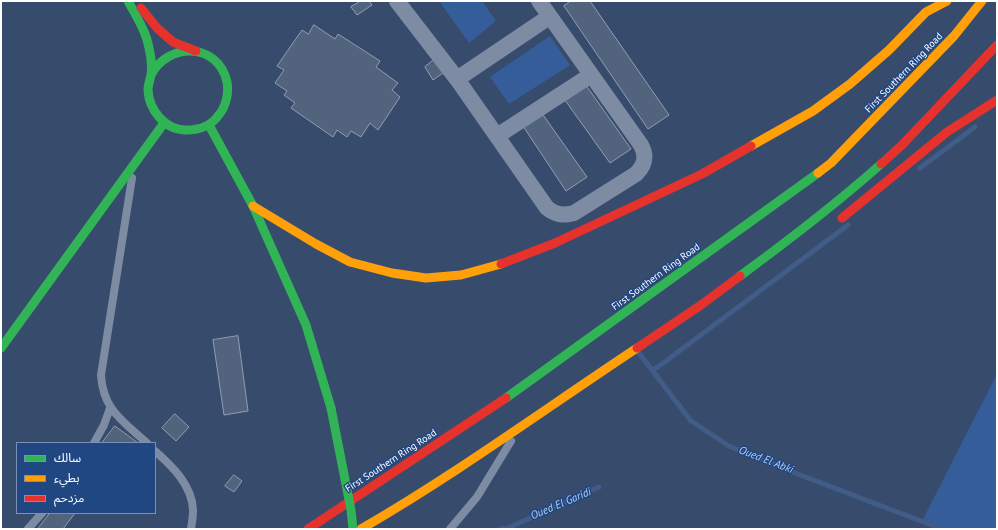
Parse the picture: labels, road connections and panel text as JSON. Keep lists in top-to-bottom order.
{
  "streets": {
    "main road": ["First Southern Ring Road"]
  },
  "water": ["Oued El Abki", "Oued El Garidi"],
  "legend": ["سالك", "بطيء", "مزدحم"]
}
